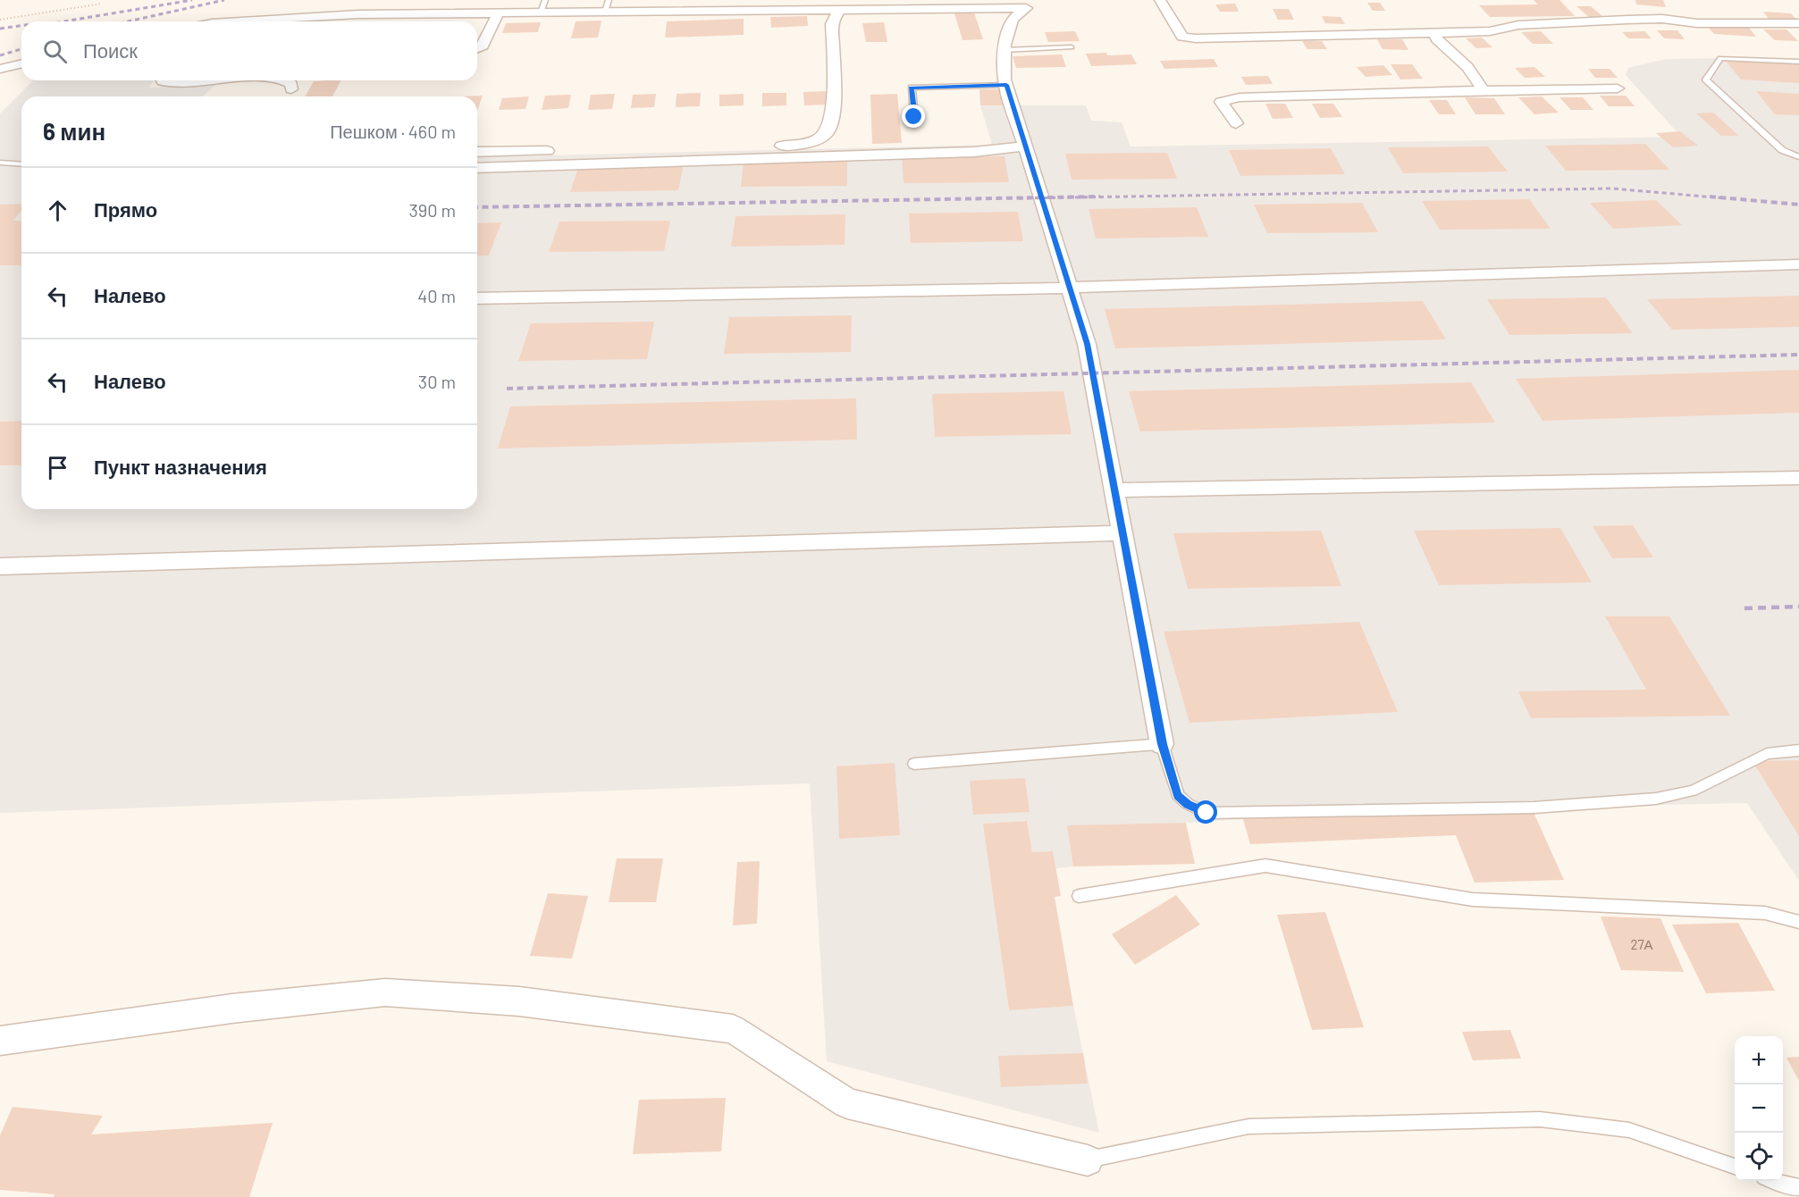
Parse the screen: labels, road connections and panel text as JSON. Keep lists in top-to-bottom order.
{
  "house_numbers": ["27А"],
  "page": {
    "search": "Поиск",
    "heading": ["6 мин", "Пешком · 460 m"],
    "list": [
      ["Прямо", "390 m"],
      ["Налево", "40 m"],
      ["Налево", "30 m"],
      "Пункт назначения"
    ],
    "map_buttons": ["+", "−"]
  }
}
